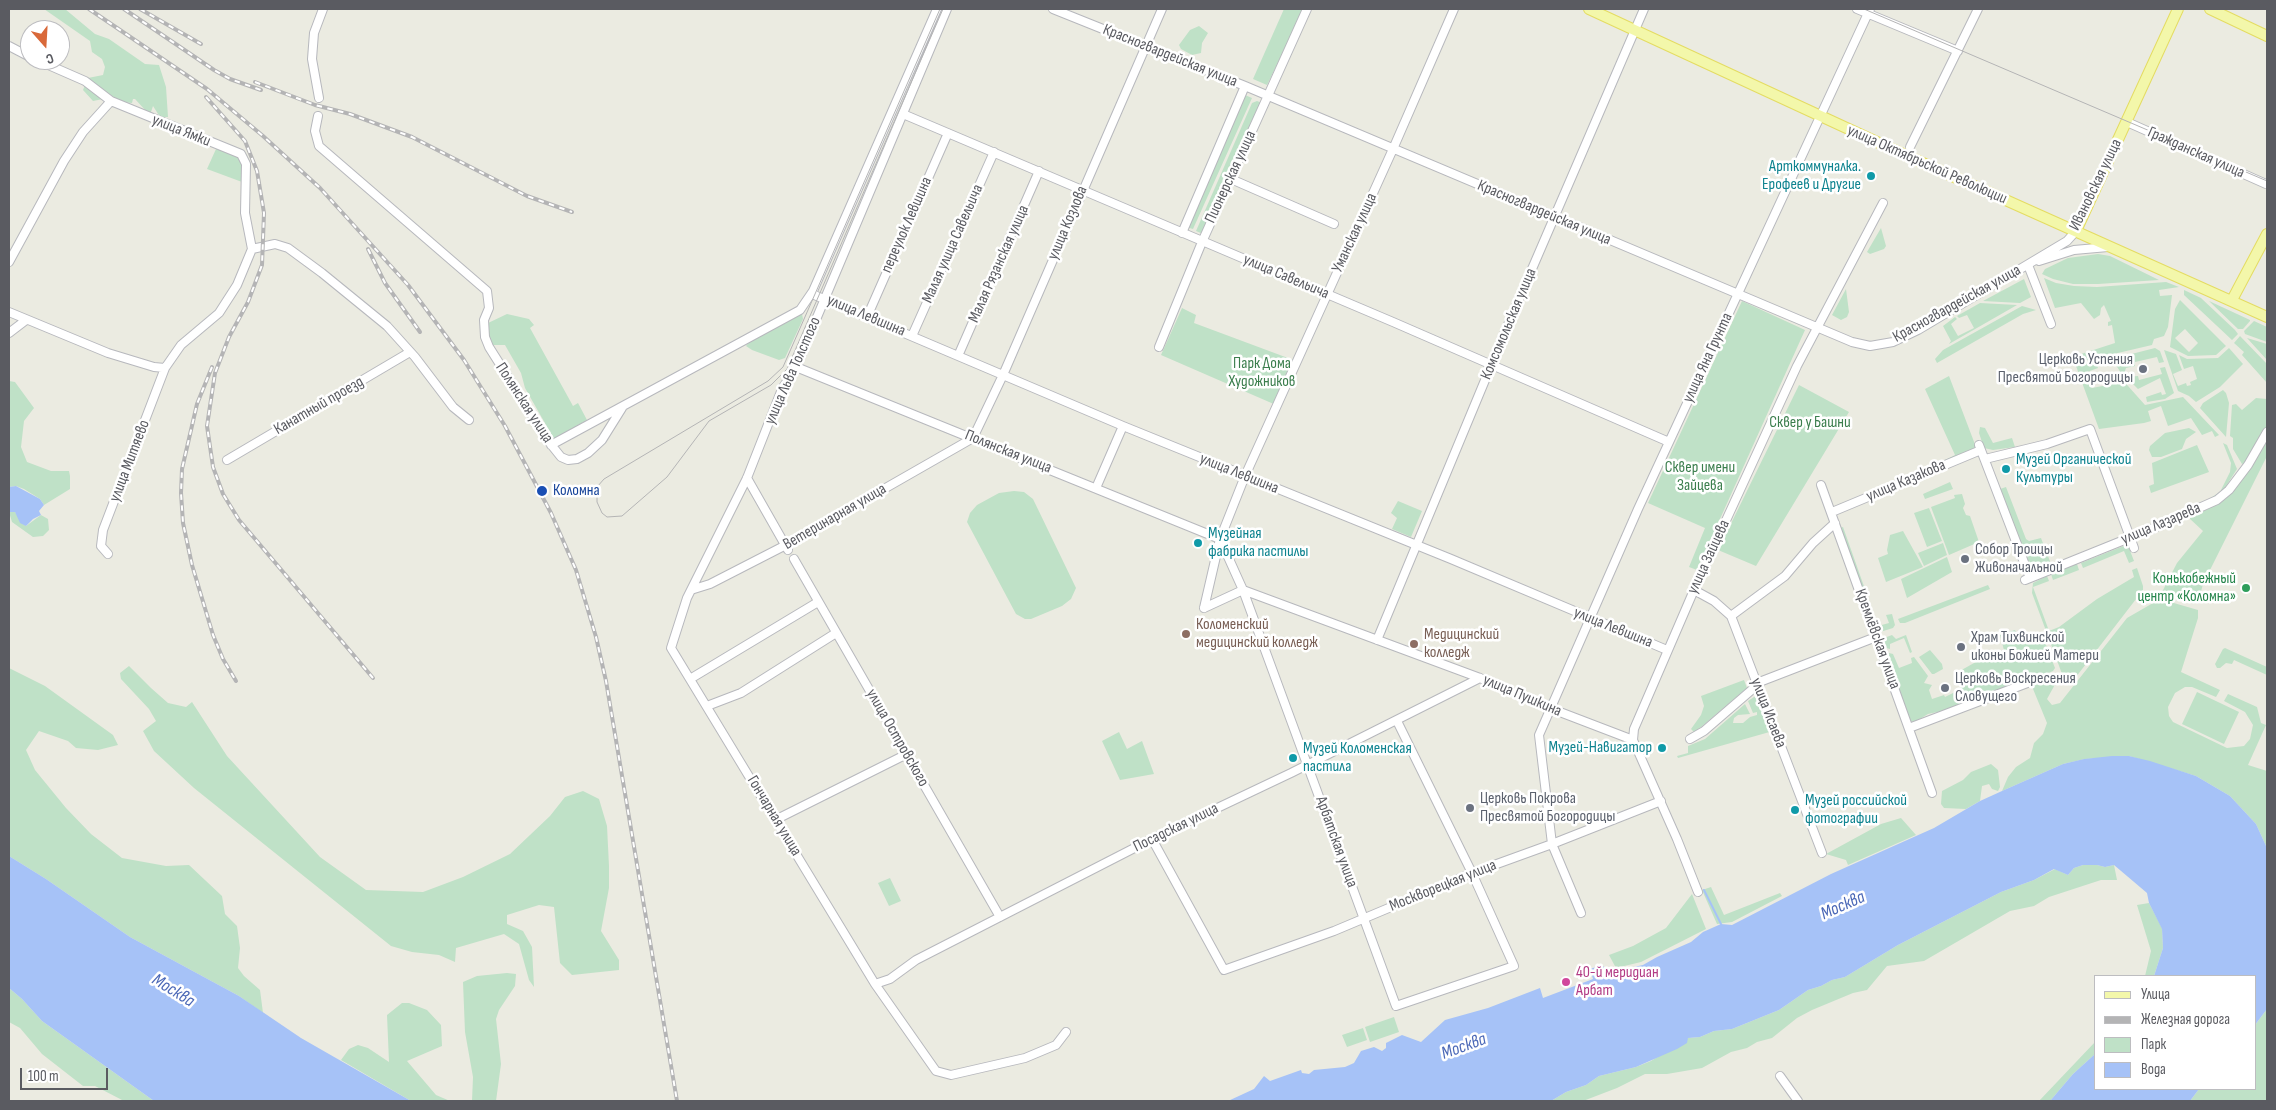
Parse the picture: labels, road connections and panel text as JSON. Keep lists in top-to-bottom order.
{
  "streets": {
    "main road": ["улица Октябрьской Революции", "Ивановская улица"],
    "street": [
      "Красногвардейская улица",
      "улица Ямки",
      "Гражданская улица",
      "Пионерская улица",
      "улица Козлова",
      "переулок Левшина",
      "Уманская улица",
      "Малая улица Савельича",
      "Малая Рязанская улица",
      "улица Савельича",
      "улица Левшина",
      "Комсомольская улица",
      "улица Яна Грунта",
      "улица Льва Толстого",
      "Полянская улица",
      "Канатный проезд",
      "улица Митяево",
      "улица Казакова",
      "Ветеринарная улица",
      "улица Лазарева",
      "улица Зайцева",
      "Кремлёвская улица",
      "улица Пушкина",
      "улица Исаева",
      "улица Островского",
      "Гончарная улица",
      "Посадская улица",
      "Арбатская улица",
      "Москворецкая улица"
    ]
  },
  "crossings": [
    ["Красногвардейская улица", "Пионерская улица"],
    ["Красногвардейская улица", "Ивановская улица"],
    ["Красногвардейская улица", "улица Козлова"],
    ["Красногвардейская улица", "Уманская улица"],
    ["Красногвардейская улица", "Комсомольская улица"],
    ["Красногвардейская улица", "улица Яна Грунта"],
    ["Красногвардейская улица", "улица Зайцева"],
    ["улица Ямки", "улица Митяево"],
    ["Гражданская улица", "Ивановская улица"],
    ["улица Октябрьской Революции", "Ивановская улица"],
    ["улица Октябрьской Революции", "Комсомольская улица"],
    ["улица Октябрьской Революции", "улица Яна Грунта"],
    ["Пионерская улица", "улица Савельича"],
    ["улица Козлова", "улица Савельича"],
    ["улица Козлова", "улица Левшина"],
    ["улица Козлова", "Полянская улица"],
    ["улица Козлова", "Ветеринарная улица"],
    ["переулок Левшина", "улица Савельича"],
    ["переулок Левшина", "улица Левшина"],
    ["Уманская улица", "улица Савельича"],
    ["Уманская улица", "улица Левшина"],
    ["Уманская улица", "Полянская улица"],
    ["Уманская улица", "улица Пушкина"],
    ["Уманская улица", "Арбатская улица"],
    ["Малая улица Савельича", "улица Савельича"],
    ["Малая улица Савельича", "улица Левшина"],
    ["Малая Рязанская улица", "улица Савельича"],
    ["Малая Рязанская улица", "улица Левшина"],
    ["улица Савельича", "Комсомольская улица"],
    ["улица Савельича", "улица Яна Грунта"],
    ["улица Савельича", "улица Льва Толстого"],
    ["улица Левшина", "Комсомольская улица"],
    ["улица Левшина", "улица Яна Грунта"],
    ["улица Левшина", "улица Льва Толстого"],
    ["улица Левшина", "улица Зайцева"],
    ["Комсомольская улица", "улица Пушкина"],
    ["улица Яна Грунта", "улица Пушкина"],
    ["улица Яна Грунта", "Москворецкая улица"],
    ["улица Льва Толстого", "Полянская улица"],
    ["улица Льва Толстого", "Ветеринарная улица"],
    ["улица Льва Толстого", "Гончарная улица"],
    ["Полянская улица", "Ветеринарная улица"],
    ["Полянская улица", "Арбатская улица"],
    ["улица Казакова", "улица Лазарева"],
    ["улица Казакова", "Кремлёвская улица"],
    ["улица Зайцева", "улица Пушкина"],
    ["улица Пушкина", "Посадская улица"],
    ["улица Пушкина", "Арбатская улица"],
    ["улица Островского", "Посадская улица"],
    ["Гончарная улица", "Посадская улица"],
    ["Посадская улица", "Арбатская улица"],
    ["Посадская улица", "Москворецкая улица"],
    ["Арбатская улица", "Москворецкая улица"]
  ],
  "water": ["Москва"],
  "parks": ["Парк Дома Художников", "Сквер у Башни", "Сквер имени Зайцева"],
  "places": [
    "Арткоммуналка. Ерофеев и Другие",
    "Церковь Успения Пресвятой Богородицы",
    "Музей Органической Культуры",
    "Коломна",
    "Музейная фабрика пастилы",
    "Собор Троицы Живоначальной",
    "Конькобежный центр «Коломна»",
    "Коломенский медицинский колледж",
    "Медицинский колледж",
    "Храм Тихвинской иконы Божией Матери",
    "Церковь Воскресения Словущего",
    "Музей-Навигатор",
    "Музей Коломенская пастила",
    "Церковь Покрова Пресвятой Богородицы",
    "Музей российской фотографии",
    "40-й меридиан Арбат"
  ],
  "legend": [
    "Улица",
    "Железная дорога",
    "Парк",
    "Вода"
  ],
  "scale_bar": "100 m",
  "north": "bottom"
}
